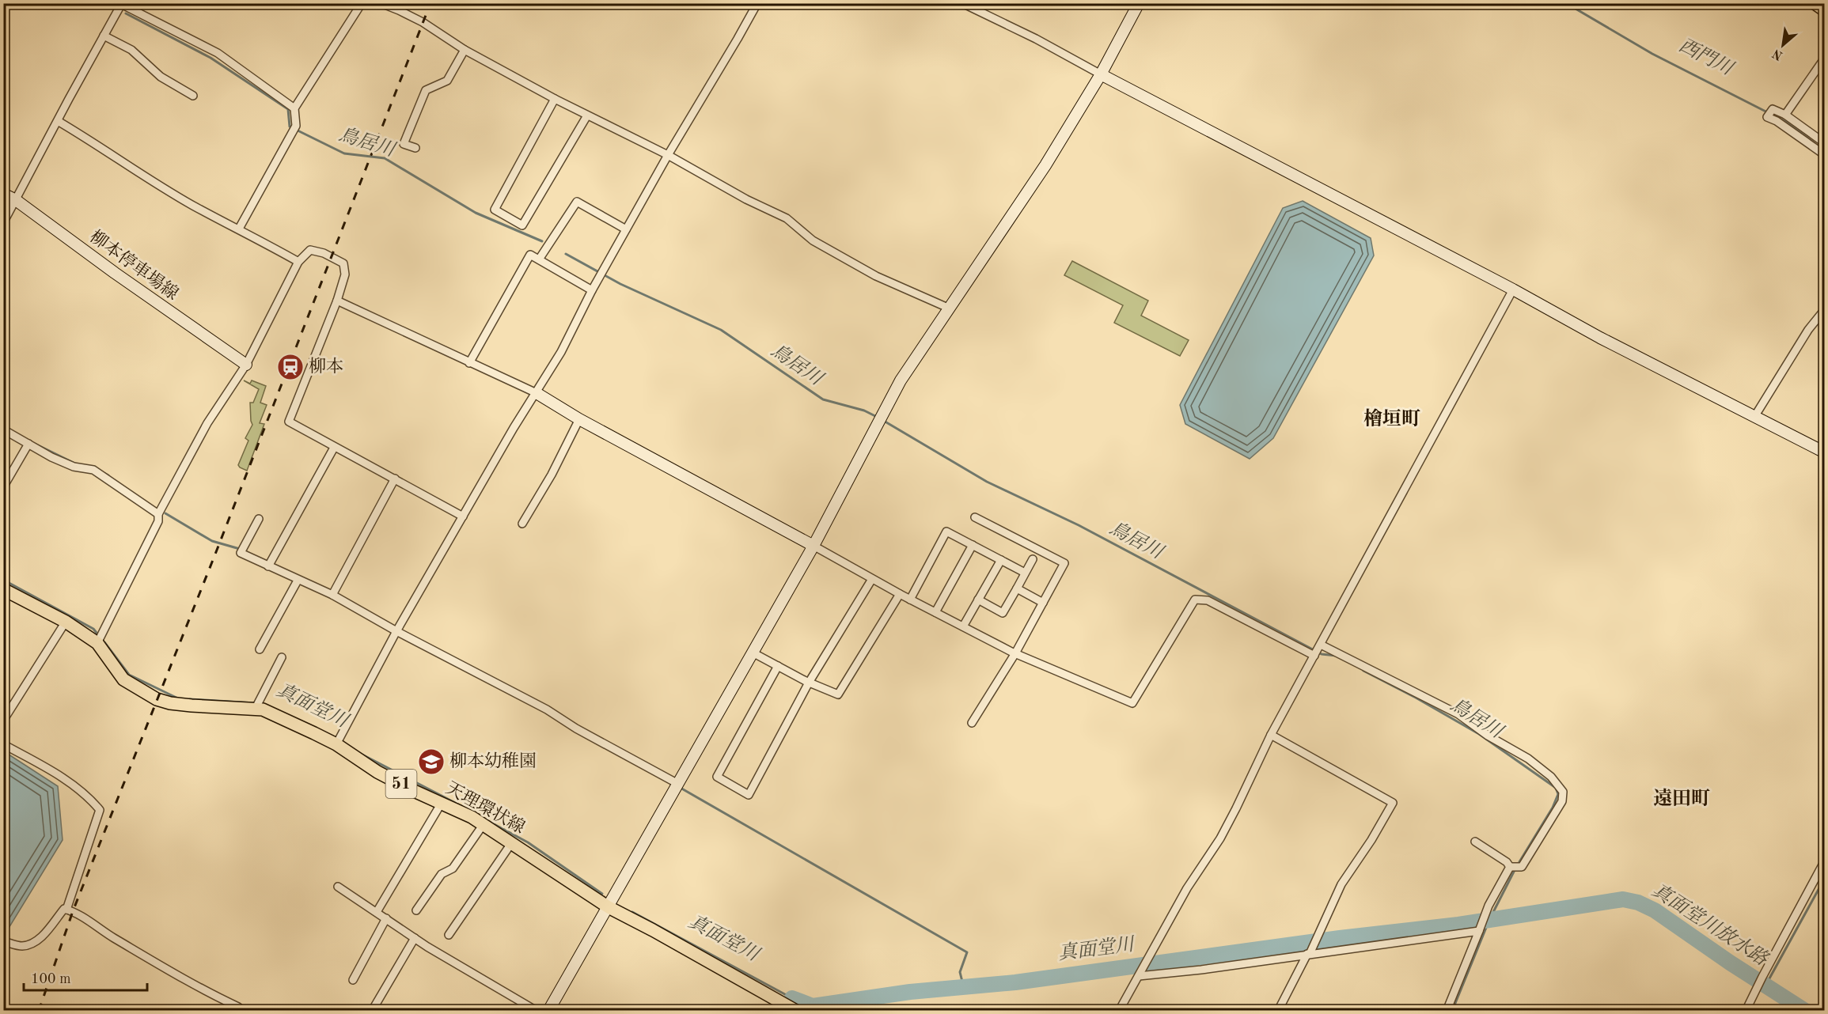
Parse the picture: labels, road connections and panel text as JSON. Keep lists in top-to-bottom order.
{
  "streets": {
    "main road": ["51", "天理環状線"],
    "street": ["柳本停車場線"]
  },
  "districts": ["檜垣町", "遠田町"],
  "water": [
    "西門川",
    "鳥居川",
    "真面堂川",
    "真面堂川放水路"
  ],
  "places": {
    "station": ["柳本"],
    "school or university": ["柳本幼稚園"]
  },
  "scale_bar": "100 m",
  "north": "bottom left"
}
